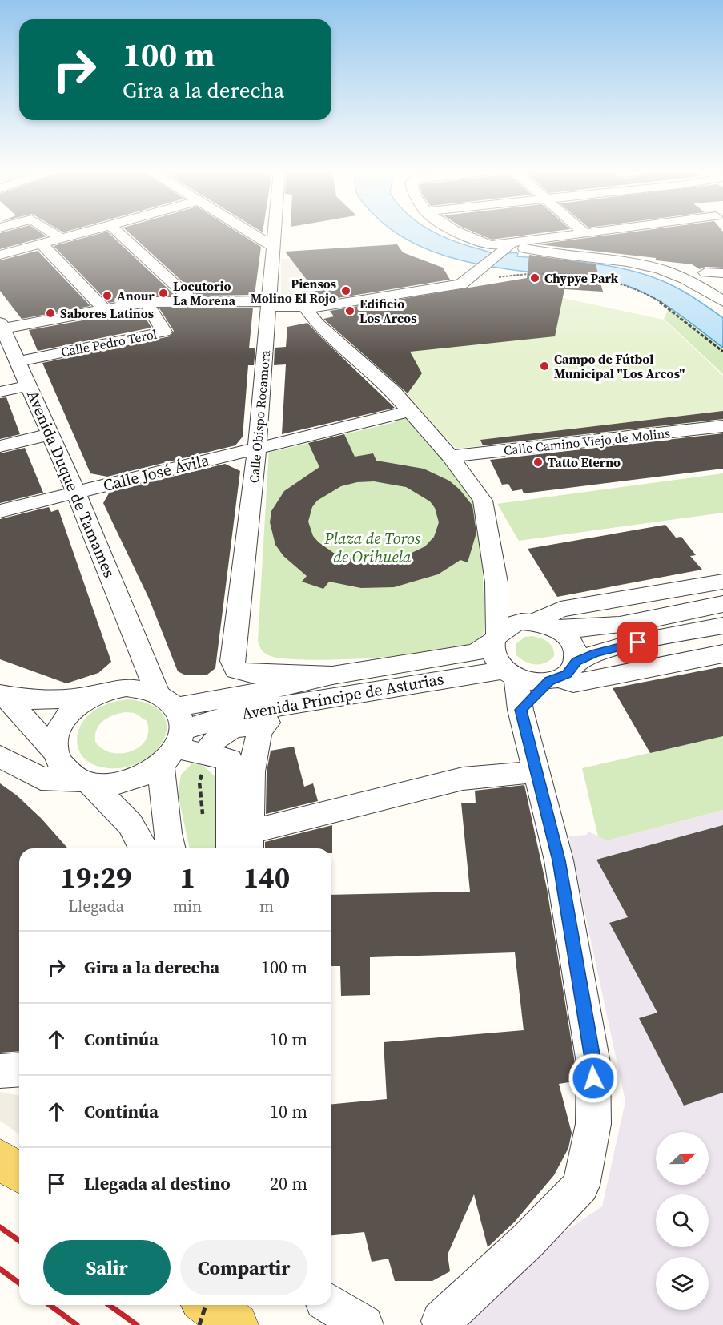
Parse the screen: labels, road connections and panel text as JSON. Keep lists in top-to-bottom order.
{
  "streets": {
    "street": [
      "Calle Pedro Terol",
      "Calle Obispo Rocamora",
      "Calle Camino Viejo de Molins",
      "Calle José Ávila",
      "Avenida Duque de Tamames",
      "Avenida Príncipe de Asturias"
    ]
  },
  "crossings": [
    ["Calle Pedro Terol", "Avenida Duque de Tamames"],
    ["Calle Obispo Rocamora", "Calle José Ávila"],
    ["Calle Obispo Rocamora", "Avenida Príncipe de Asturias"],
    ["Calle José Ávila", "Avenida Duque de Tamames"],
    ["Avenida Duque de Tamames", "Avenida Príncipe de Asturias"]
  ],
  "parks": ["Plaza de Toros de Orihuela"],
  "places": [
    "Chypye Park",
    "Piensos Molino El Rojo",
    "Locutorio La Morena",
    "Anour",
    "Edificio Los Arcos",
    "Sabores Latinos",
    "Campo de Fútbol Municipal \"Los Arcos\"",
    "Tatto Eterno"
  ],
  "north": "right",
  "page": {
    "turn": ["100 m", "Gira a la derecha"],
    "eta": [
      "19:29",
      "Llegada",
      "1",
      "min",
      "140",
      "m"
    ],
    "list": [
      {
        "name": "Gira a la derecha",
        "value": "100 m"
      },
      {
        "name": "Continúa",
        "value": "10 m"
      },
      {
        "name": "Continúa",
        "value": "10 m"
      },
      {
        "name": "Llegada al destino",
        "value": "20 m"
      }
    ],
    "buttons": ["Salir", "Compartir"]
  }
}
